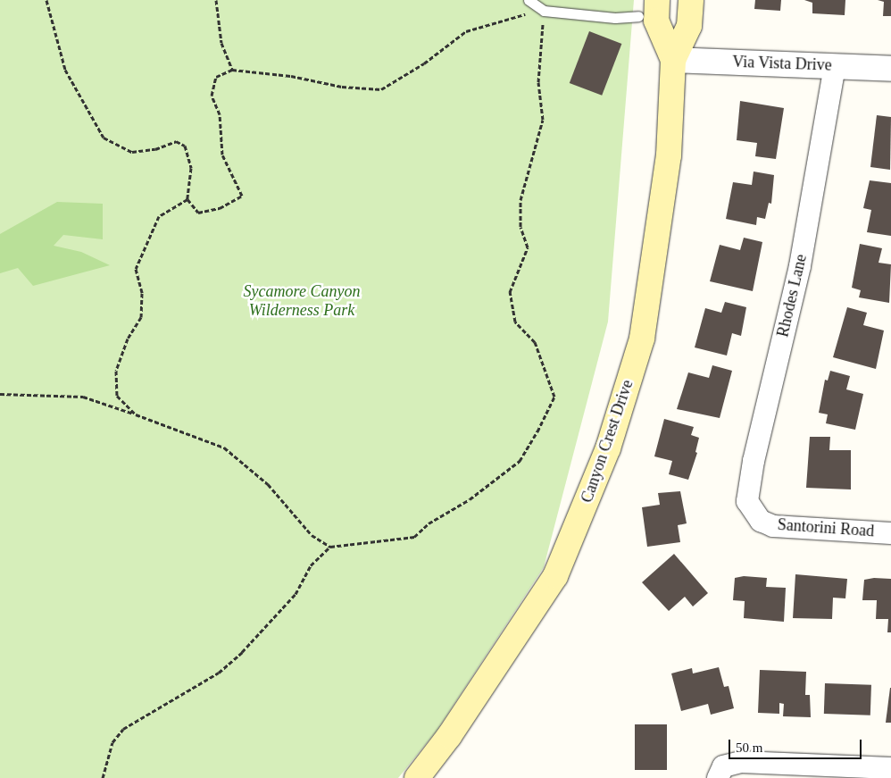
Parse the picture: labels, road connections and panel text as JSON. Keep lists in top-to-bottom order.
{
  "streets": {
    "main road": ["Canyon Crest Drive"],
    "street": ["Via Vista Drive", "Rhodes Lane", "Santorini Road"]
  },
  "crossings": [
    ["Via Vista Drive", "Rhodes Lane"],
    ["Via Vista Drive", "Canyon Crest Drive"],
    ["Rhodes Lane", "Santorini Road"]
  ],
  "parks": ["Sycamore Canyon Wilderness Park"],
  "scale_bar": "50 m"
}
